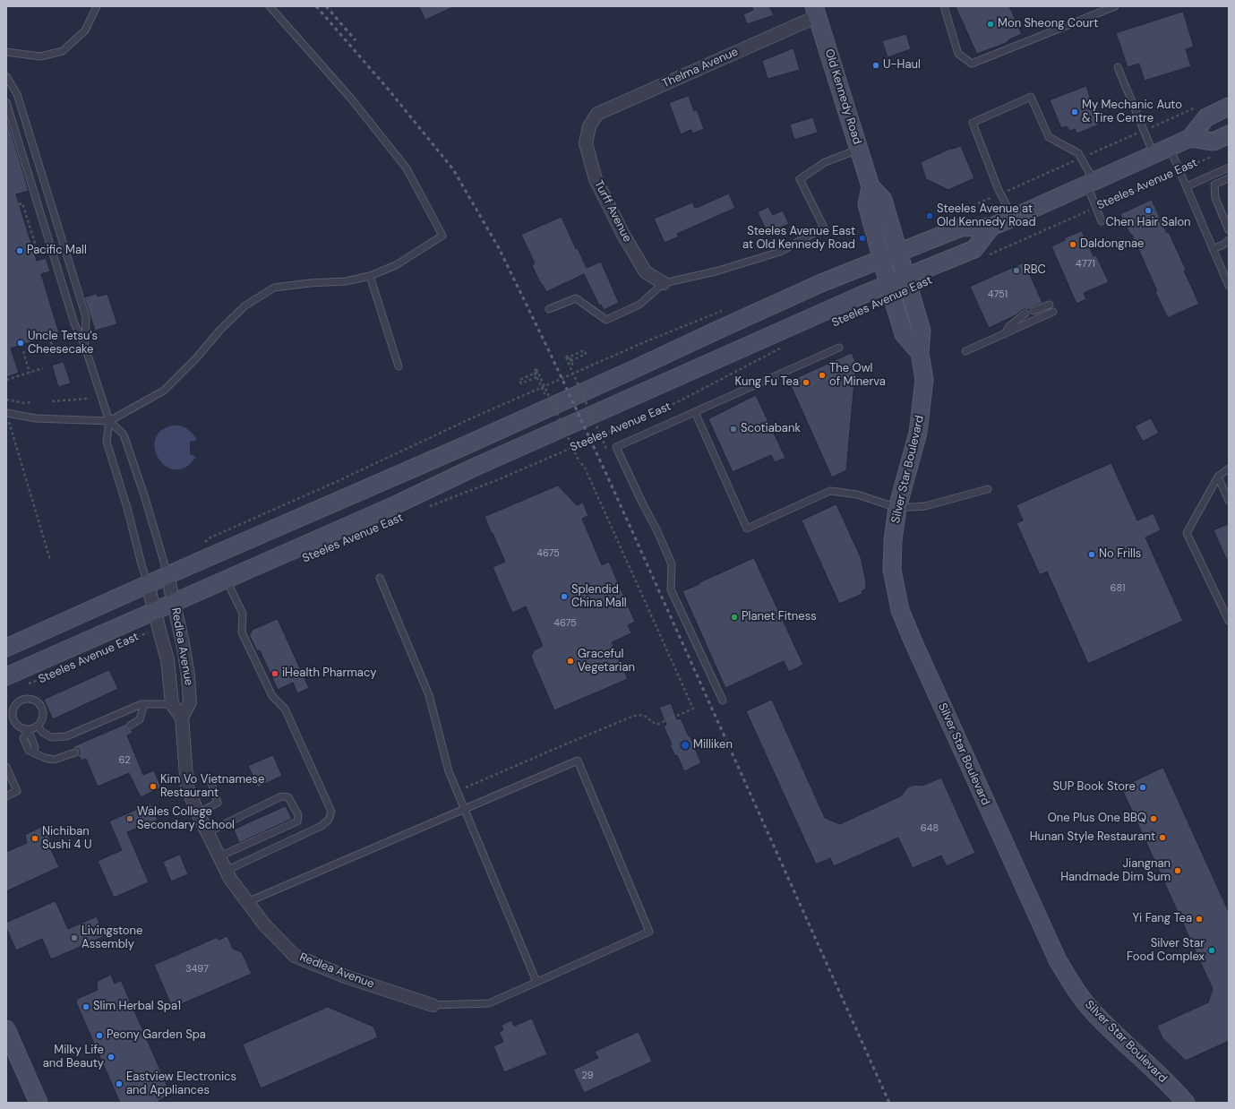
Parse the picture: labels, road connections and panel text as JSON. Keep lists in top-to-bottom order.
{
  "streets": {
    "main road": ["Old Kennedy Road", "Steeles Avenue East", "Silver Star Boulevard"],
    "street": ["Thelma Avenue", "Turff Avenue", "Redlea Avenue"]
  },
  "crossings": [
    ["Thelma Avenue", "Old Kennedy Road"],
    ["Thelma Avenue", "Turff Avenue"],
    ["Old Kennedy Road", "Steeles Avenue East"],
    ["Old Kennedy Road", "Silver Star Boulevard"],
    ["Steeles Avenue East", "Silver Star Boulevard"],
    ["Steeles Avenue East", "Redlea Avenue"]
  ],
  "places": [
    "Mon Sheong Court",
    "U-Haul",
    "My Mechanic Auto & Tire Centre",
    "Chen Hair Salon",
    "Steeles Avenue at Old Kennedy Road",
    "Steeles Avenue East at Old Kennedy Road",
    "Daldongnae",
    "Pacific Mall",
    "RBC",
    "Uncle Tetsu's Cheesecake",
    "The Owl of Minerva",
    "Kung Fu Tea",
    "Scotiabank",
    "No Frills",
    "Splendid China Mall",
    "Planet Fitness",
    "Graceful Vegetarian",
    "iHealth Pharmacy",
    "Milliken",
    "Kim Vo Vietnamese Restaurant",
    "SUP Book Store",
    "Wales College Secondary School",
    "One Plus One BBQ",
    "Hunan Style Restaurant",
    "Nichiban Sushi 4 U",
    "Jiangnan Handmade Dim Sum",
    "Yi Fang Tea",
    "Livingstone Assembly",
    "Silver Star Food Complex",
    "Slim Herbal Spa1",
    "Peony Garden Spa",
    "Milky Life and Beauty",
    "Eastview Electronics and Appliances"
  ],
  "house_numbers": [
    "4771",
    "4751",
    "4675",
    "681",
    "4675",
    "62",
    "648",
    "3497",
    "29"
  ]
}
